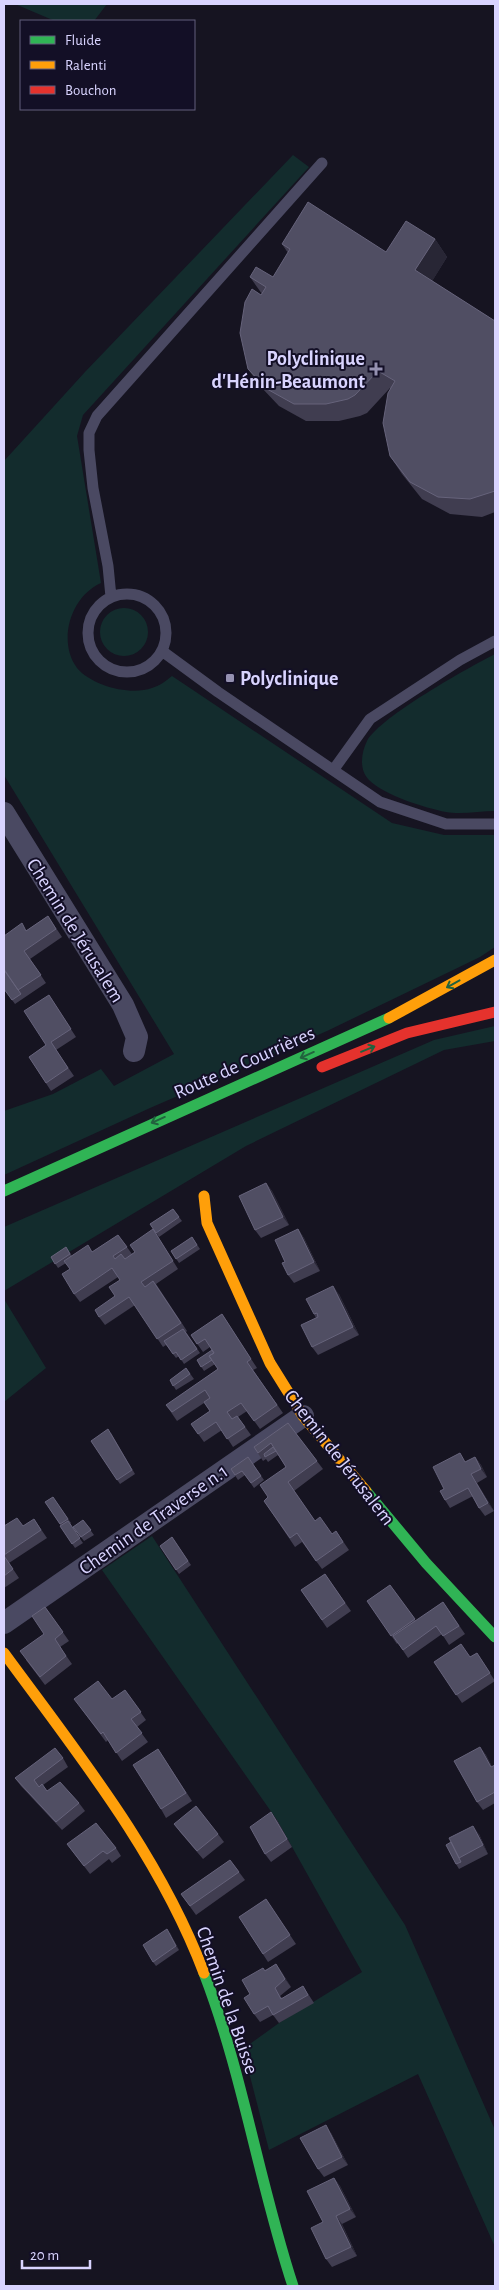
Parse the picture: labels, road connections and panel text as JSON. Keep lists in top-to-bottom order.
{
  "streets": {
    "street": [
      "Chemin de Jérusalem",
      "Route de Courrières",
      "Chemin de Traverse n.1",
      "Chemin de la Buisse"
    ]
  },
  "crossings": [
    ["Chemin de Jérusalem", "Chemin de Traverse n.1"]
  ],
  "places": {
    "health": ["Polyclinique d'Hénin-Beaumont"],
    "transit": ["Polyclinique"]
  },
  "legend": ["Fluide", "Ralenti", "Bouchon"],
  "scale_bar": "20 m"
}
